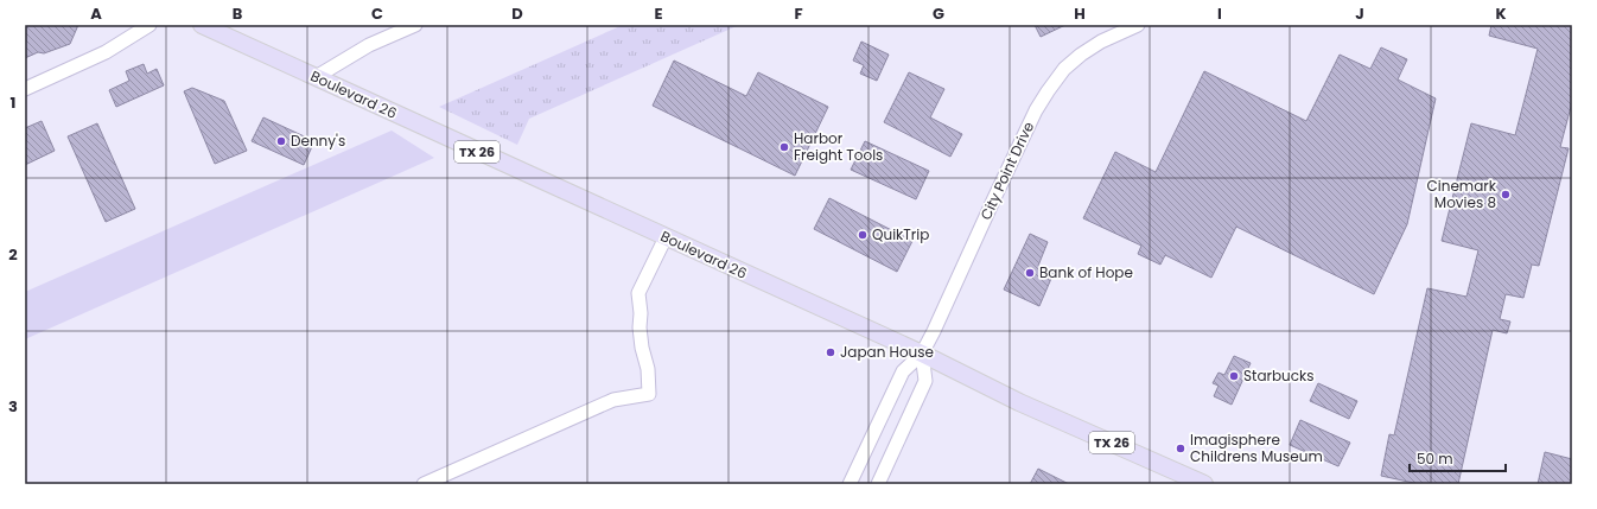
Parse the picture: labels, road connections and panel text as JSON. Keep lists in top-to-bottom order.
{
  "streets": {
    "main road": ["Boulevard 26", "TX 26"],
    "street": ["City Point Drive"]
  },
  "crossings": [
    ["Boulevard 26", "City Point Drive"]
  ],
  "places": [
    "Denny's",
    "Harbor Freight Tools",
    "Cinemark Movies 8",
    "QuikTrip",
    "Bank of Hope",
    "Japan House",
    "Starbucks",
    "Imagisphere Childrens Museum"
  ],
  "scale_bar": "50 m",
  "grid": {
    "columns": [
      "A",
      "B",
      "C",
      "D",
      "E",
      "F",
      "G",
      "H",
      "I",
      "J",
      "K"
    ],
    "rows": ["1", "2", "3"]
  }
}
